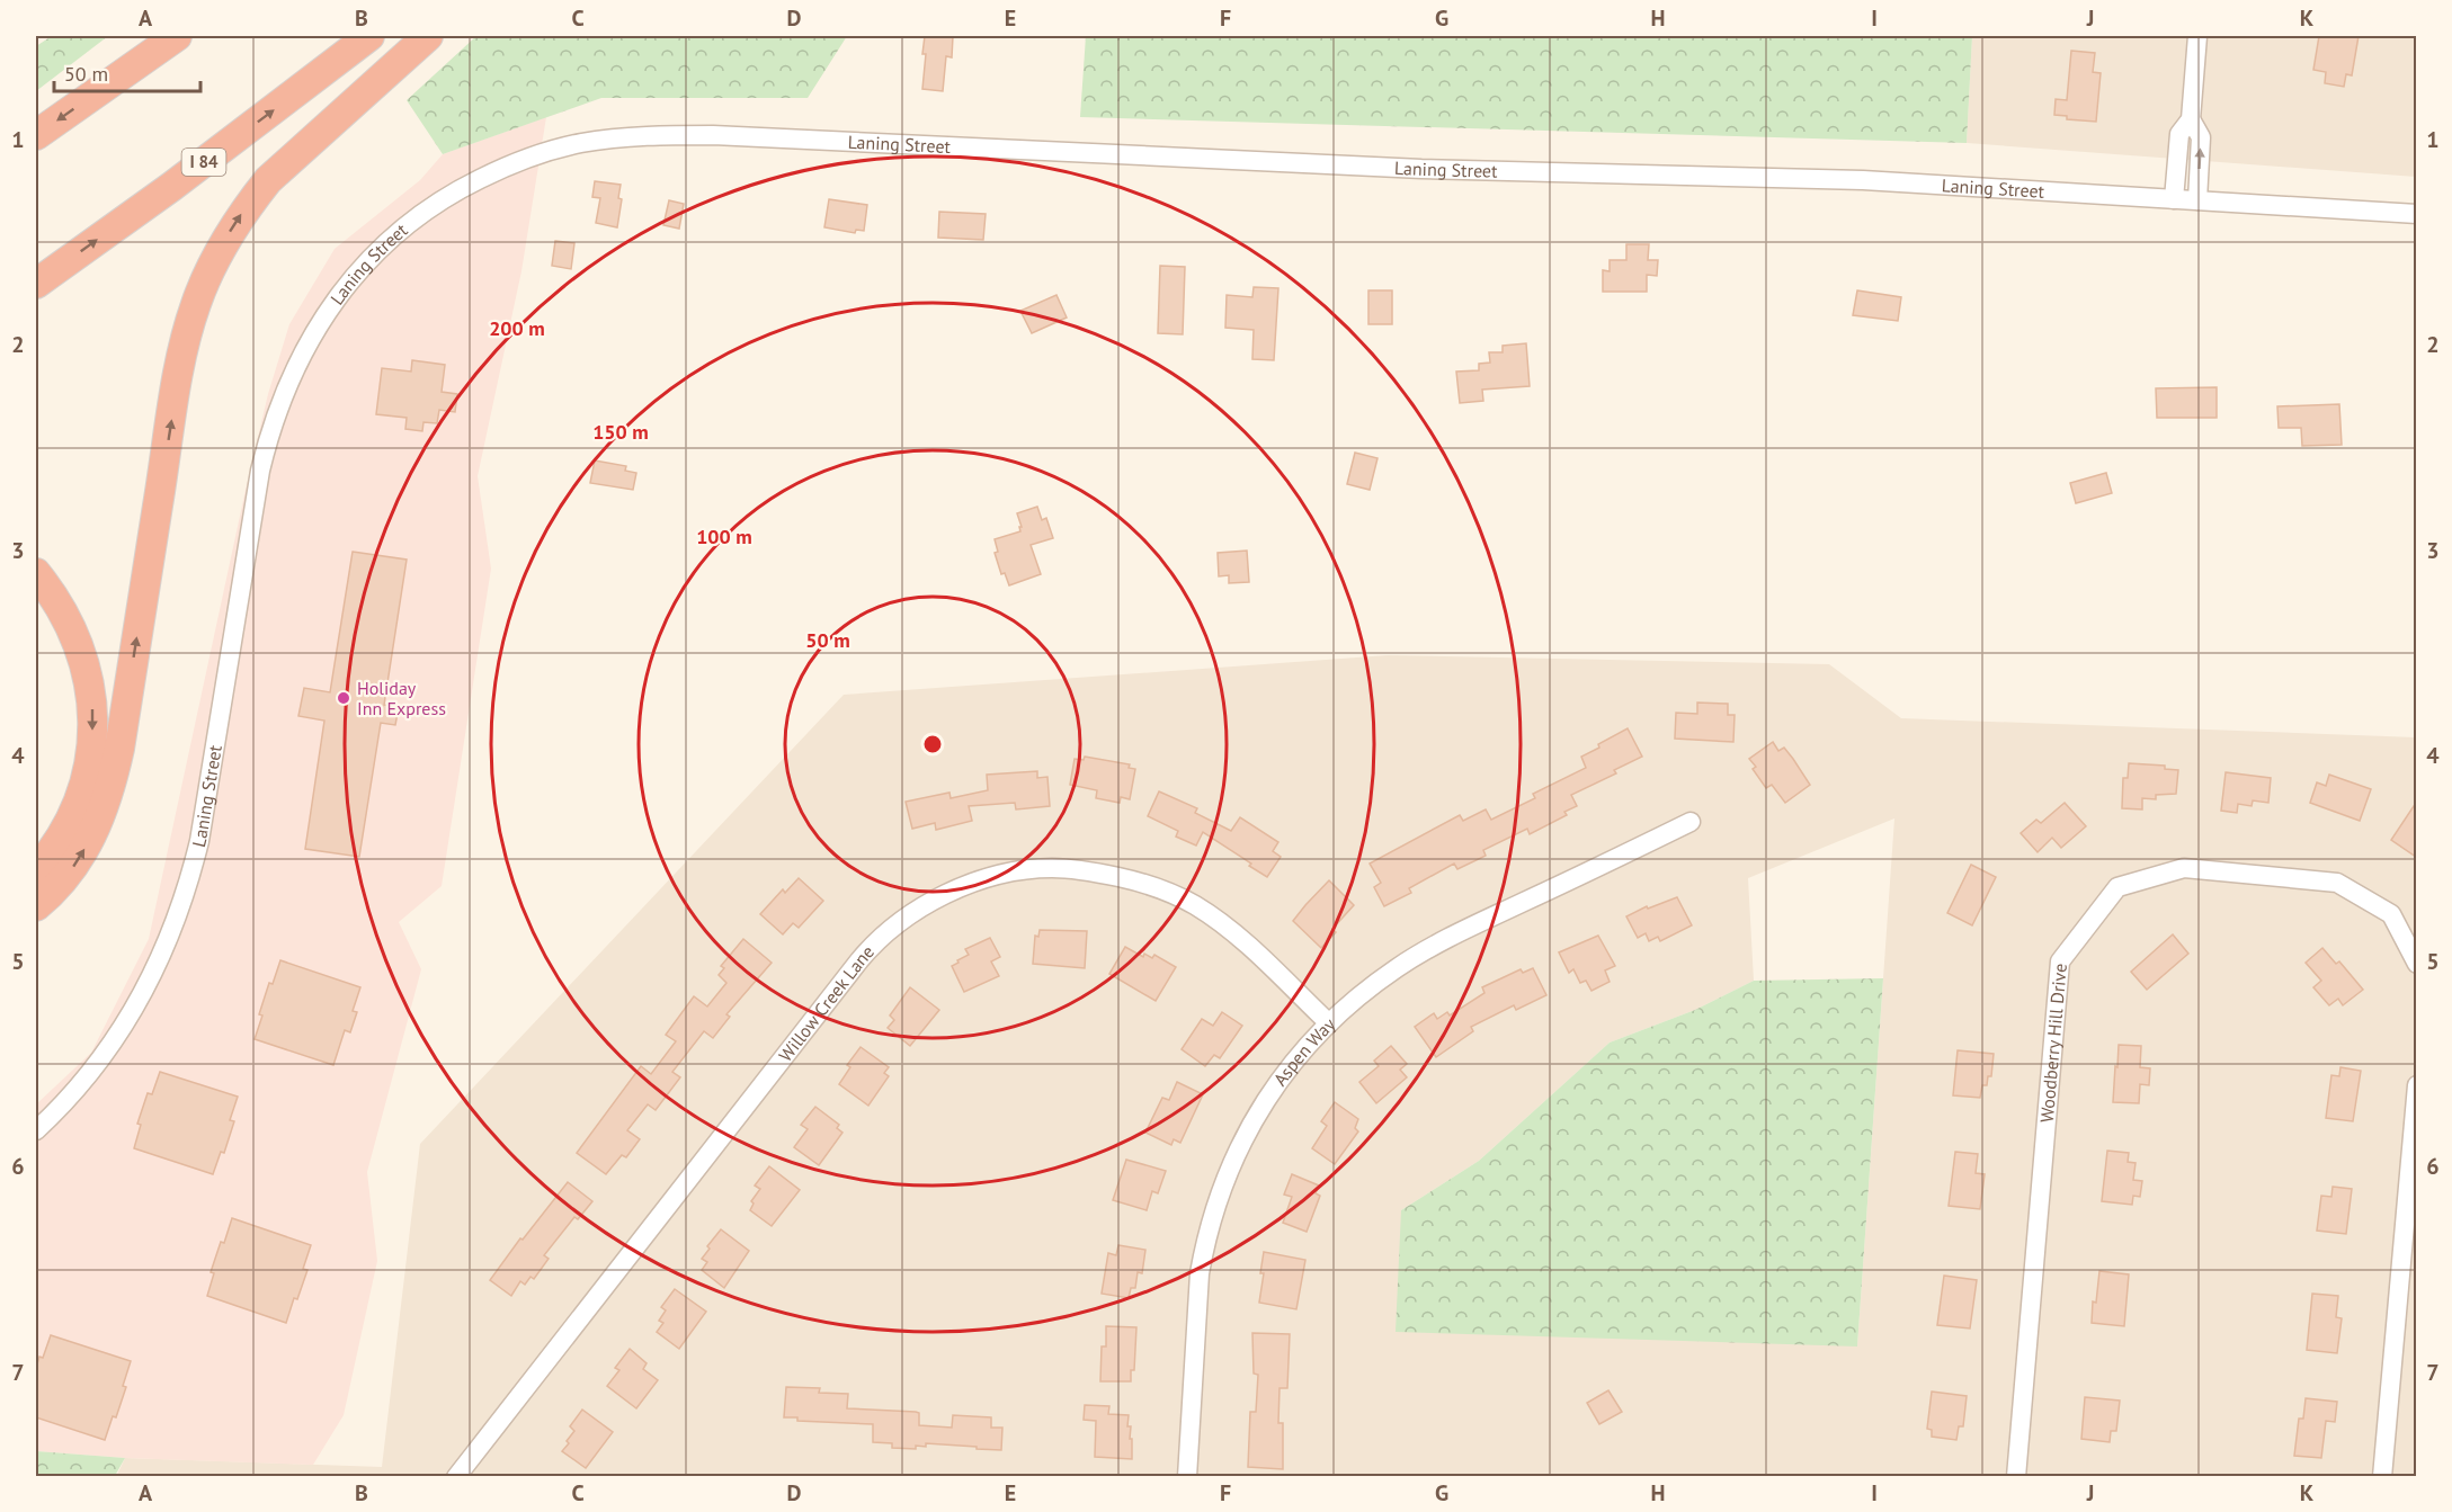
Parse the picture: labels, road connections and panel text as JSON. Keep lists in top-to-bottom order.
{
  "streets": {
    "highway": ["I 84"],
    "street": [
      "Laning Street",
      "Willow Creek Lane",
      "Woodberry Hill Drive",
      "Aspen Way"
    ]
  },
  "crossings": [
    ["Willow Creek Lane", "Aspen Way"]
  ],
  "places": ["Holiday Inn Express"],
  "scale_bar": "50 m",
  "grid": {
    "columns": [
      "A",
      "B",
      "C",
      "D",
      "E",
      "F",
      "G",
      "H",
      "I",
      "J",
      "K"
    ],
    "rows": [
      "1",
      "2",
      "3",
      "4",
      "5",
      "6",
      "7"
    ]
  },
  "rings": [
    "200 m",
    "150 m",
    "100 m",
    "50 m"
  ]
}
